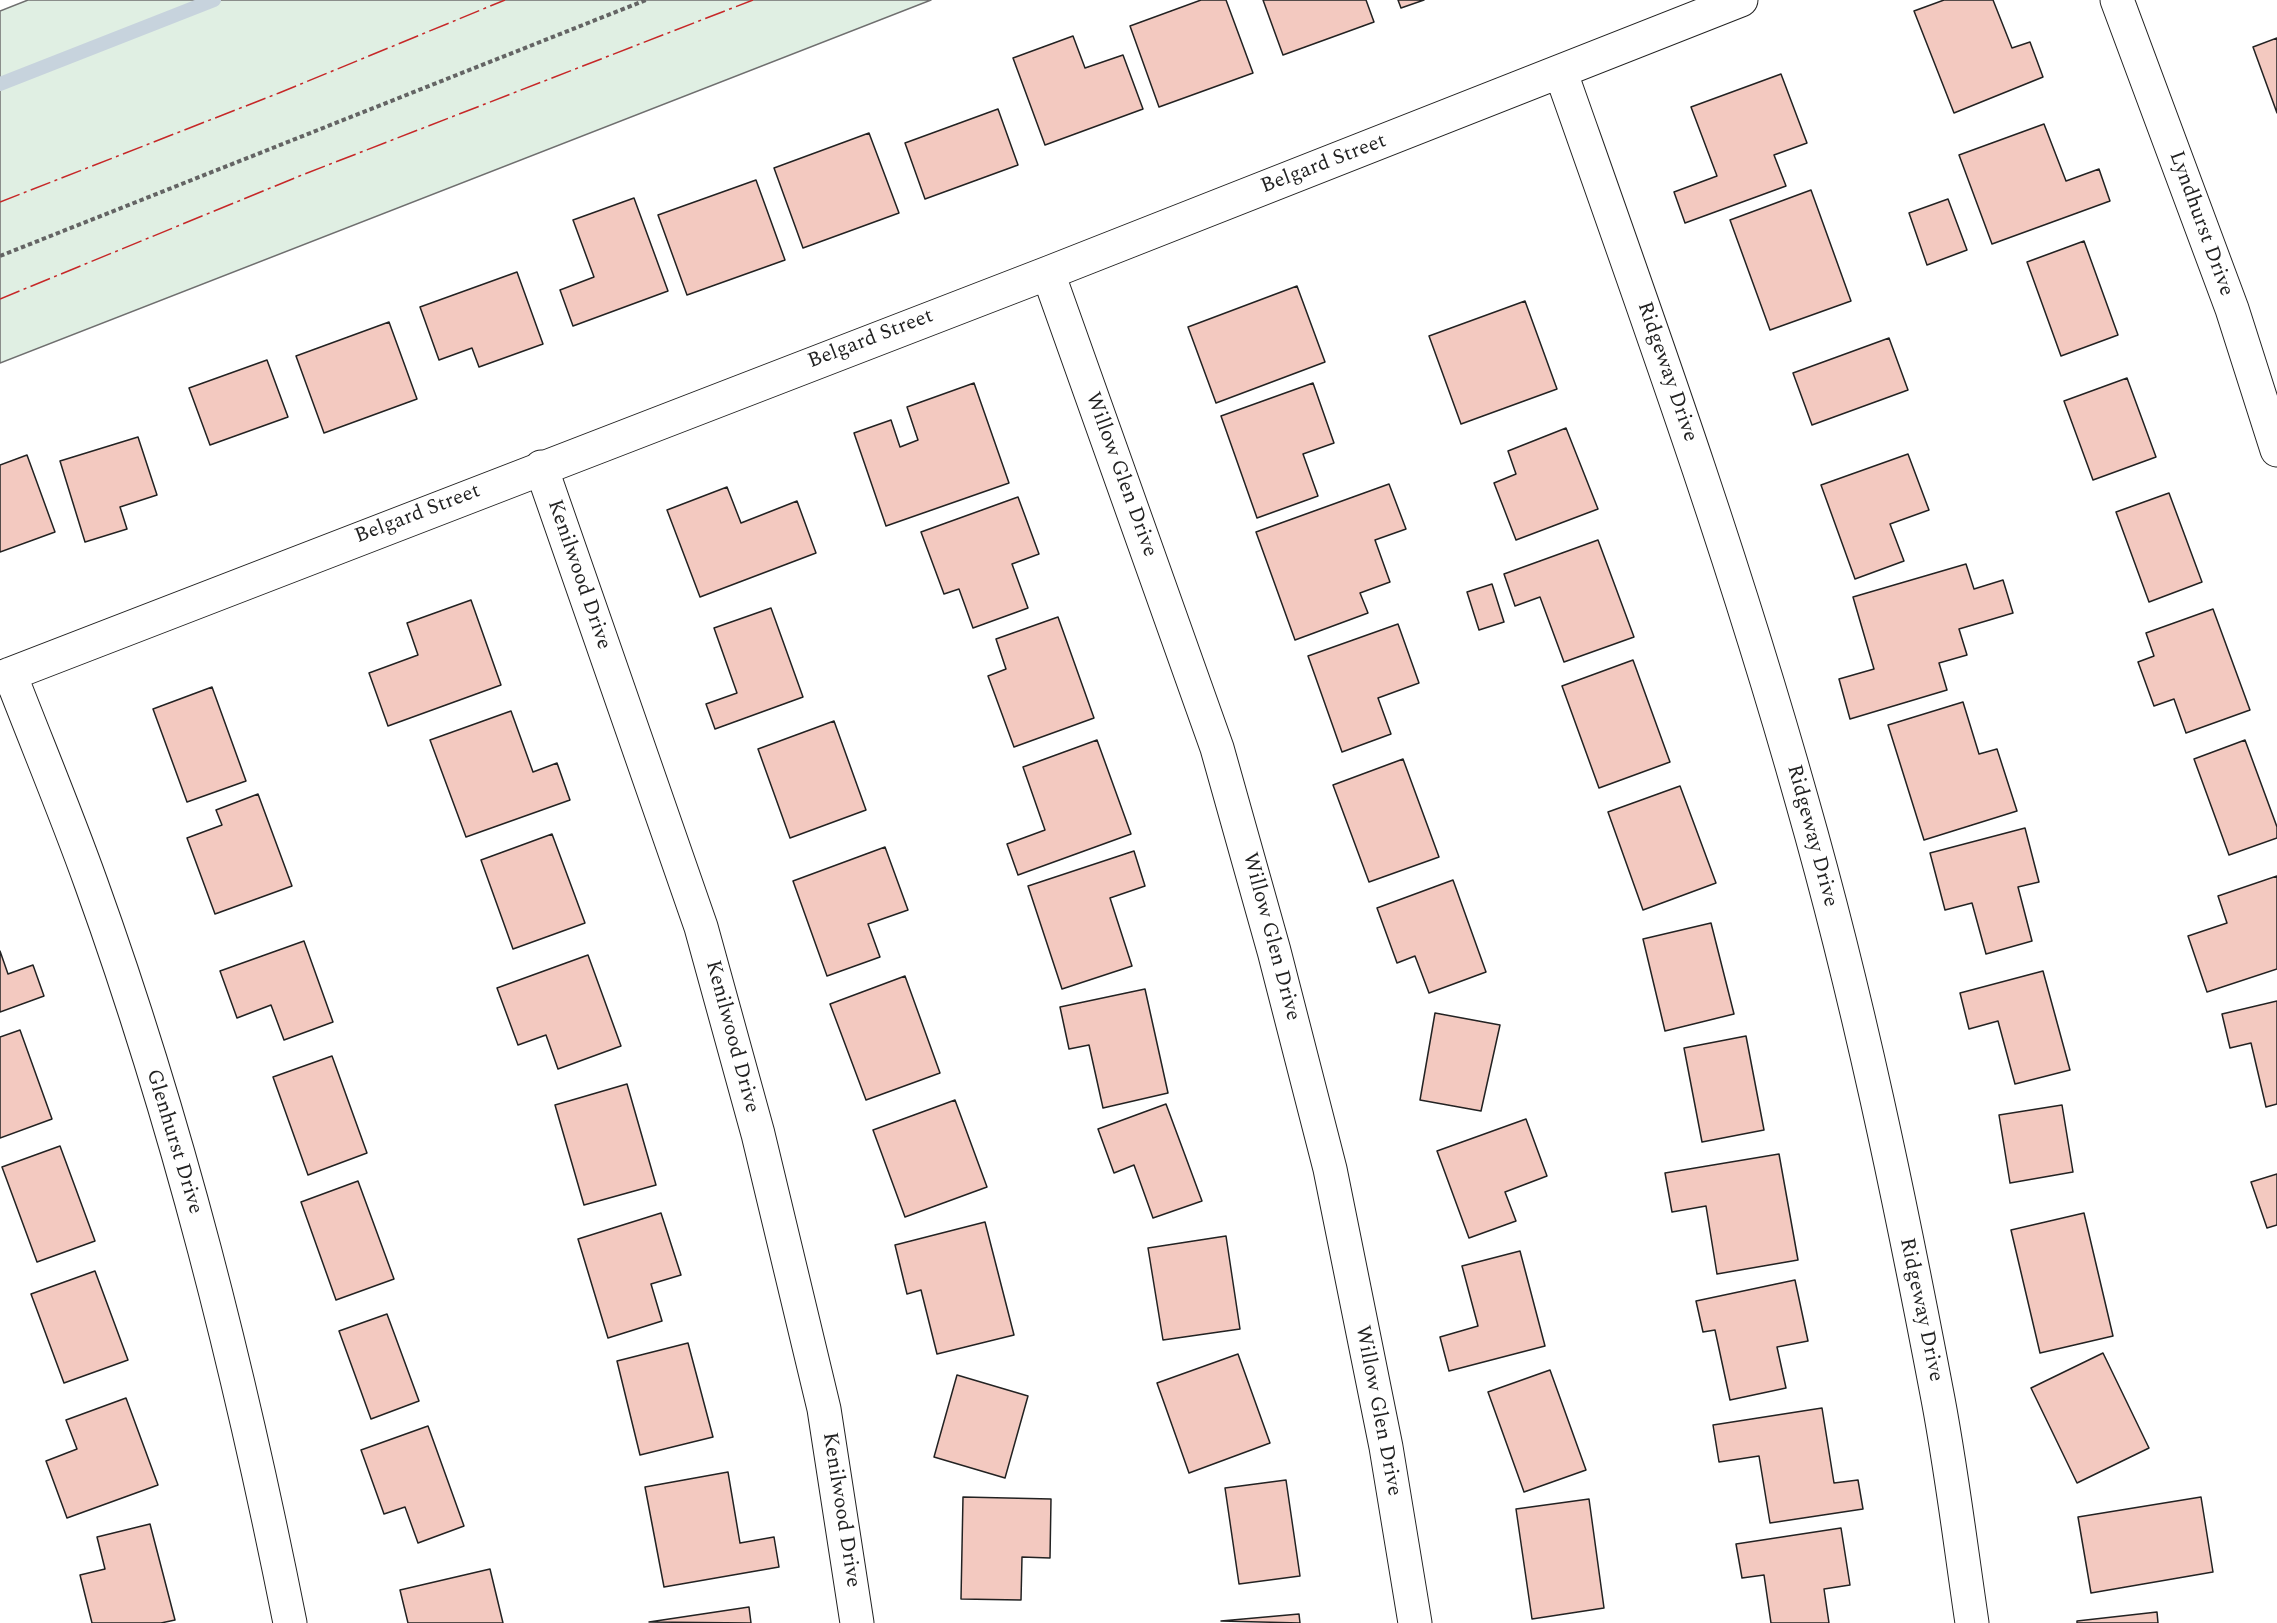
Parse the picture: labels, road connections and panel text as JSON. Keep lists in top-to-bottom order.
{
  "streets": {
    "street": [
      "Belgard Street",
      "Lyndhurst Drive",
      "Ridgeway Drive",
      "Willow Glen Drive",
      "Kenilwood Drive",
      "Glenhurst Drive"
    ]
  },
  "crossings": [
    ["Belgard Street", "Ridgeway Drive"],
    ["Belgard Street", "Willow Glen Drive"],
    ["Belgard Street", "Kenilwood Drive"],
    ["Belgard Street", "Glenhurst Drive"]
  ]
}
